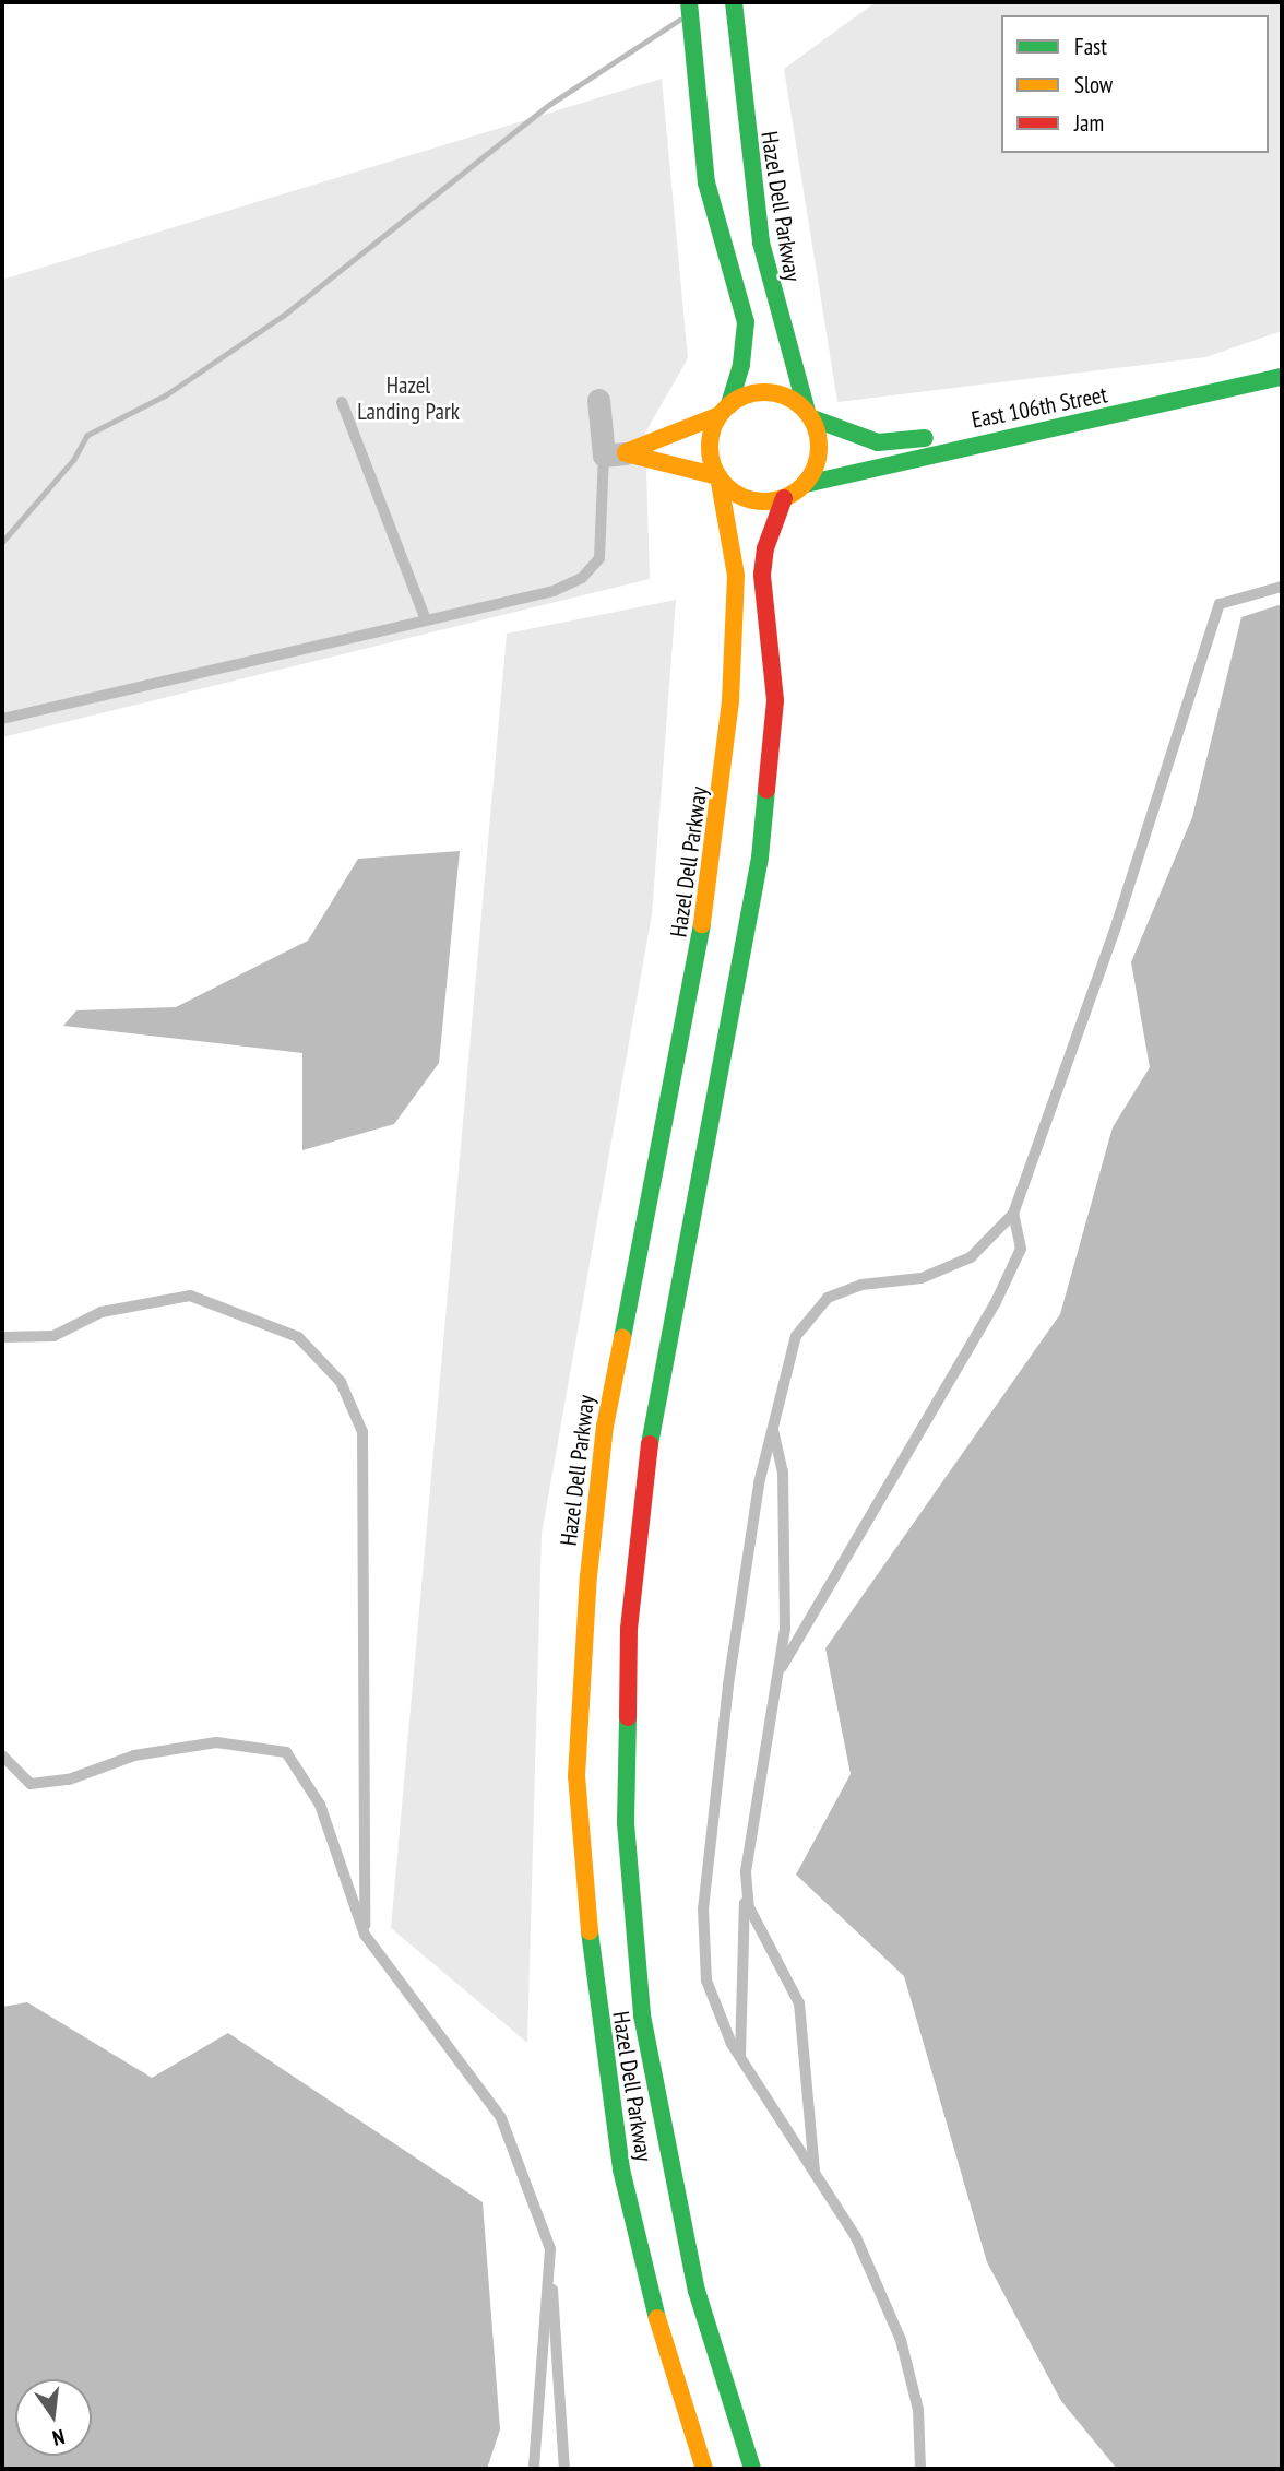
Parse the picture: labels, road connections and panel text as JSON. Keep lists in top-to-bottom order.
{
  "streets": {
    "main road": ["Hazel Dell Parkway", "East 106th Street"]
  },
  "crossings": [
    ["Hazel Dell Parkway", "East 106th Street"]
  ],
  "parks": ["Hazel Landing Park"],
  "legend": ["Fast", "Slow", "Jam"],
  "north": "bottom"
}
